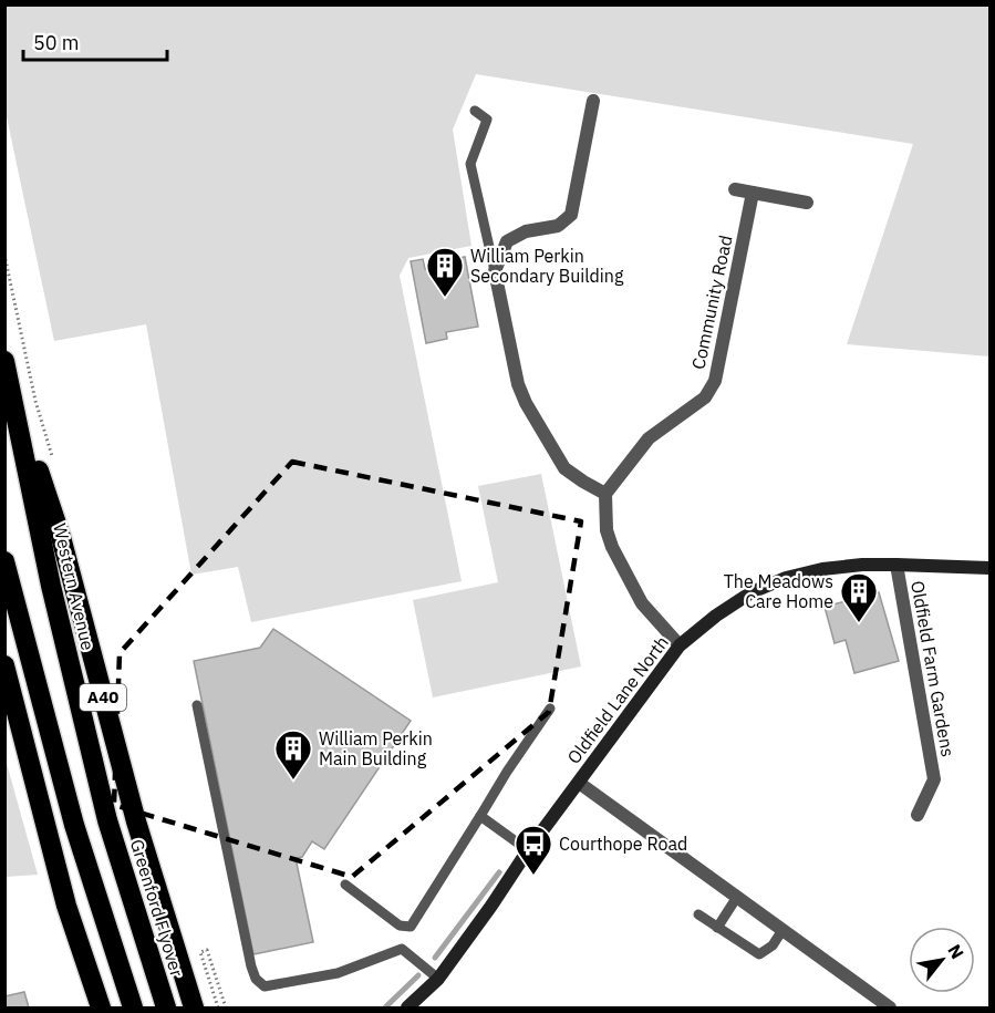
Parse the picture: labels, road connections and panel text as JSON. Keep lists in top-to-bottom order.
{
  "streets": {
    "highway": ["Western Avenue", "A40", "Greenford Flyover"],
    "street": ["Community Road", "Oldfield Farm Gardens", "Oldfield Lane North"]
  },
  "crossings": [
    ["Western Avenue", "A40"],
    ["Western Avenue", "Greenford Flyover"],
    ["Oldfield Farm Gardens", "Oldfield Lane North"]
  ],
  "places": {
    "building": ["William Perkin Secondary Building", "The Meadows Care Home", "William Perkin Main Building"],
    "bus stop": ["Courthope Road"]
  },
  "scale_bar": "50 m",
  "north": "top right"
}
